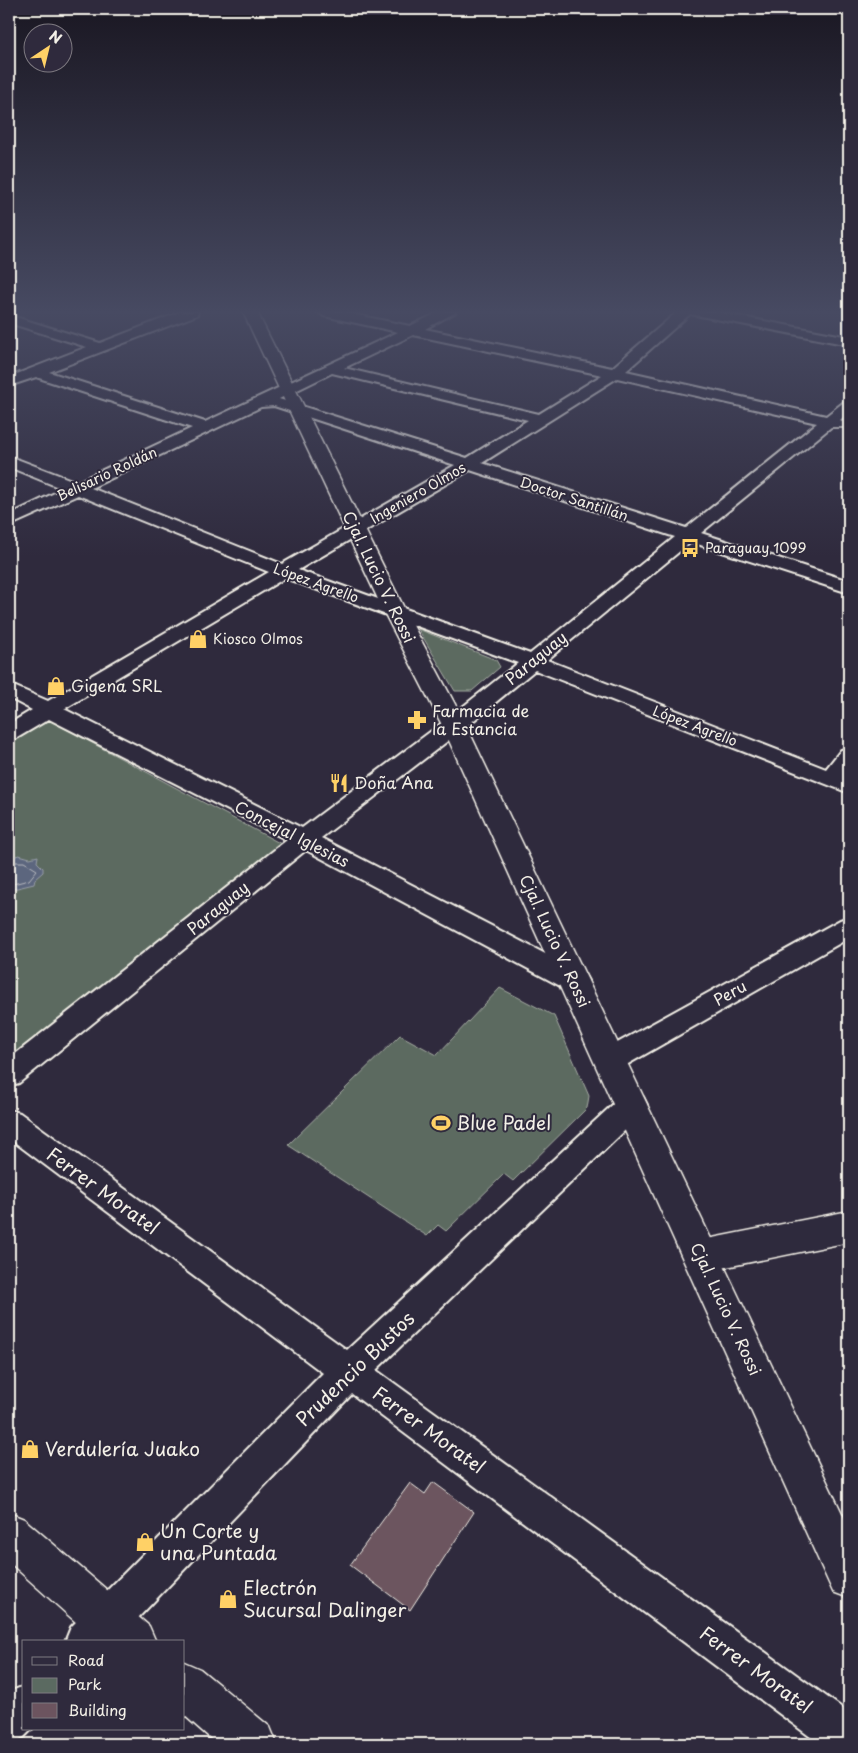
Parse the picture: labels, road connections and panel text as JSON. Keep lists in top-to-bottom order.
{
  "streets": {
    "main road": ["Cjal. Lucio V. Rossi"],
    "street": [
      "Belisario Roldán",
      "Ingeniero Olmos",
      "Doctor Santillán",
      "López Agrello",
      "Paraguay",
      "Concejal Iglesias",
      "Peru",
      "Ferrer Moratel",
      "Prudencio Bustos"
    ]
  },
  "crossings": [
    ["Belisario Roldán", "Doctor Santillán"],
    ["Belisario Roldán", "López Agrello"],
    ["Ingeniero Olmos", "Doctor Santillán"],
    ["Ingeniero Olmos", "Cjal. Lucio V. Rossi"],
    ["Ingeniero Olmos", "López Agrello"],
    ["Ingeniero Olmos", "Concejal Iglesias"],
    ["Doctor Santillán", "Cjal. Lucio V. Rossi"],
    ["Doctor Santillán", "Paraguay"],
    ["Cjal. Lucio V. Rossi", "López Agrello"],
    ["Cjal. Lucio V. Rossi", "Paraguay"],
    ["Cjal. Lucio V. Rossi", "Concejal Iglesias"],
    ["Cjal. Lucio V. Rossi", "Peru"],
    ["Cjal. Lucio V. Rossi", "Prudencio Bustos"],
    ["López Agrello", "Paraguay"],
    ["Paraguay", "Concejal Iglesias"],
    ["Ferrer Moratel", "Prudencio Bustos"]
  ],
  "places": {
    "bus stop": ["Paraguay 1099"],
    "shop": [
      "Kiosco Olmos",
      "Gigena SRL",
      "Verdulería Juako",
      "Un Corte y una Puntada",
      "Electrón Sucursal Dalinger"
    ],
    "pharmacy": ["Farmacia de la Estancia"],
    "restaurant": ["Doña Ana"],
    "sports": ["Blue Padel"]
  },
  "legend": ["Road", "Park", "Building"],
  "north": "top right"
}
